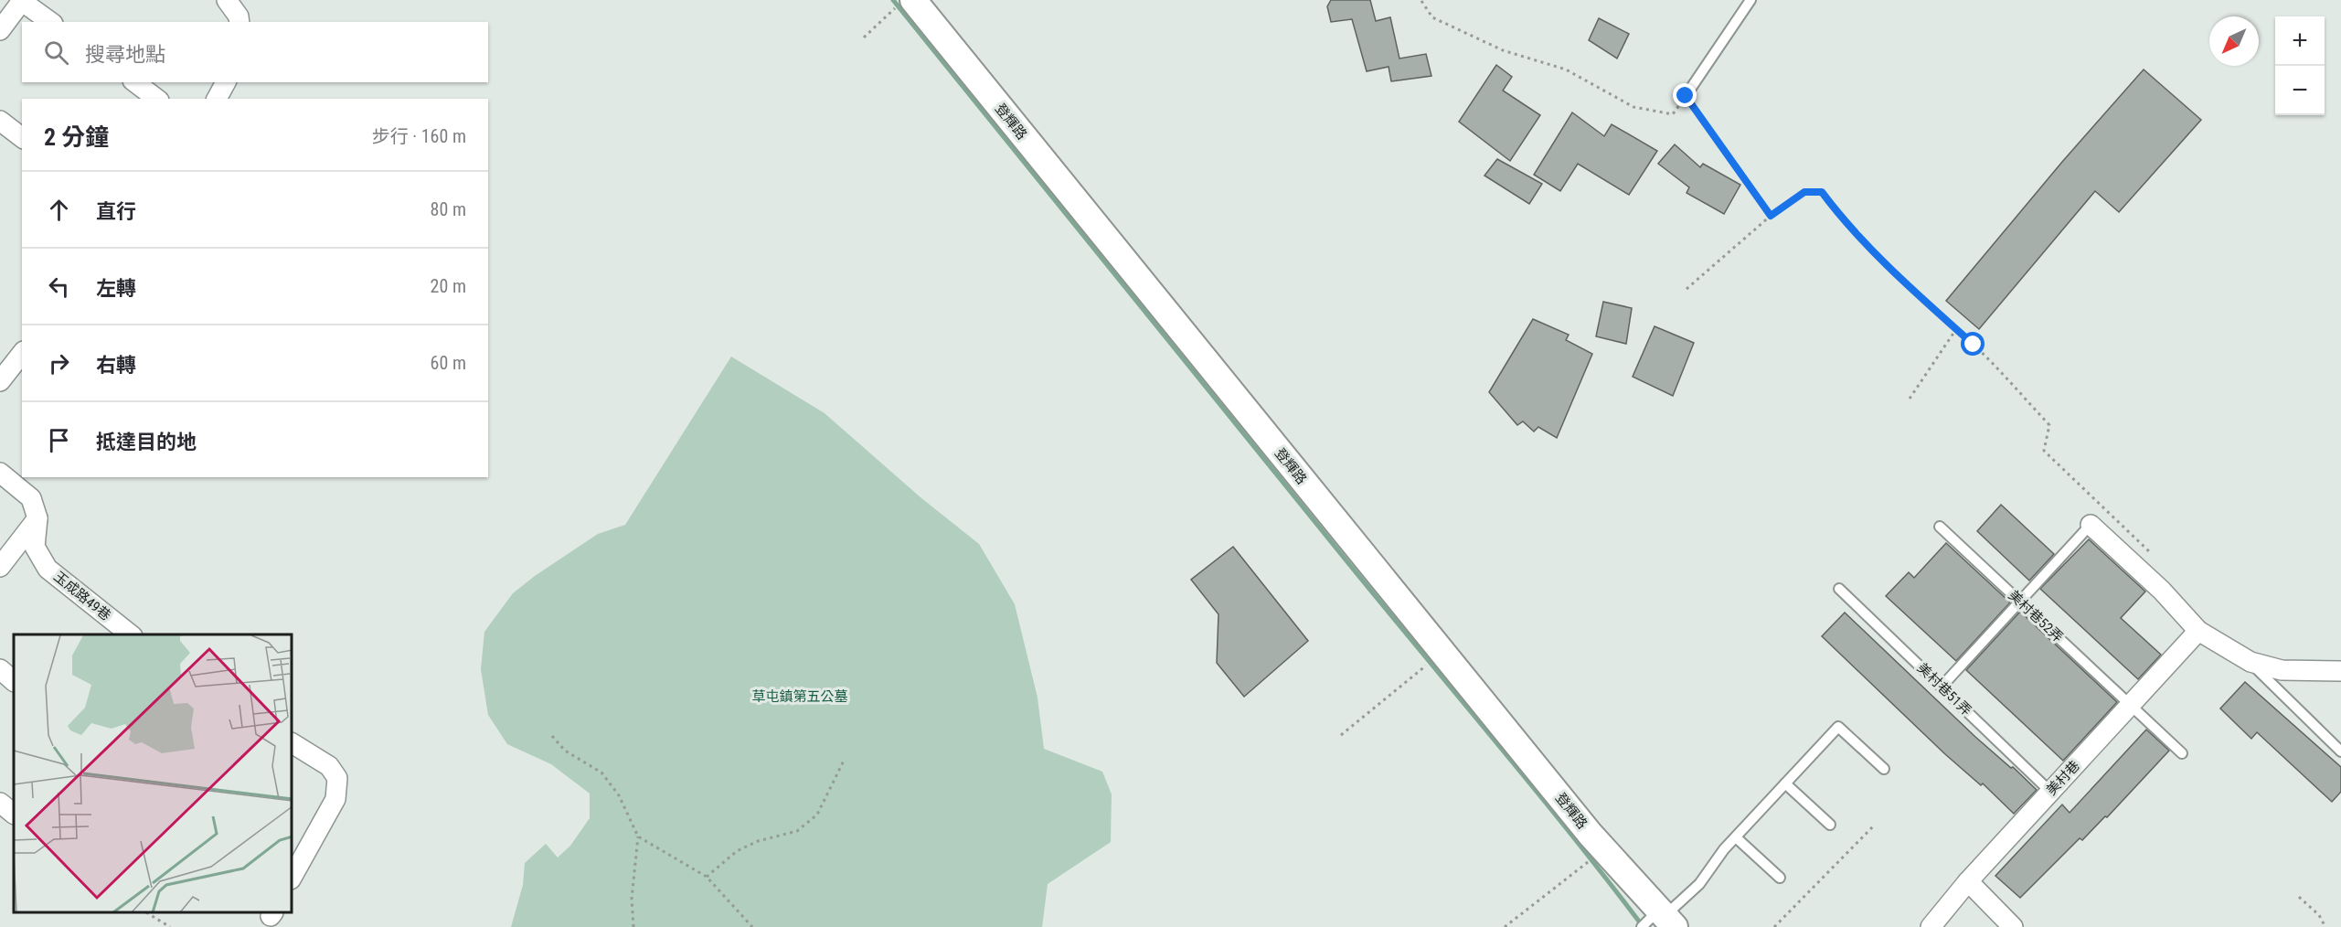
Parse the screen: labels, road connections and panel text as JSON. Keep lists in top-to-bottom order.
{
  "streets": {
    "street": ["登輝路", "玉成路49巷", "美村巷"],
    "lane": ["美村巷52弄", "美村巷51弄"]
  },
  "crossings": [
    ["美村巷52弄", "美村巷"],
    ["美村巷51弄", "美村巷"]
  ],
  "parks": ["草屯鎮第五公墓"],
  "north": "bottom left",
  "page": {
    "map_buttons": ["+", "−"],
    "search": "搜尋地點",
    "heading": ["2 分鐘", "步行 · 160 m"],
    "list": [
      ["直行", "80 m"],
      ["左轉", "20 m"],
      ["右轉", "60 m"],
      "抵達目的地"
    ]
  }
}
